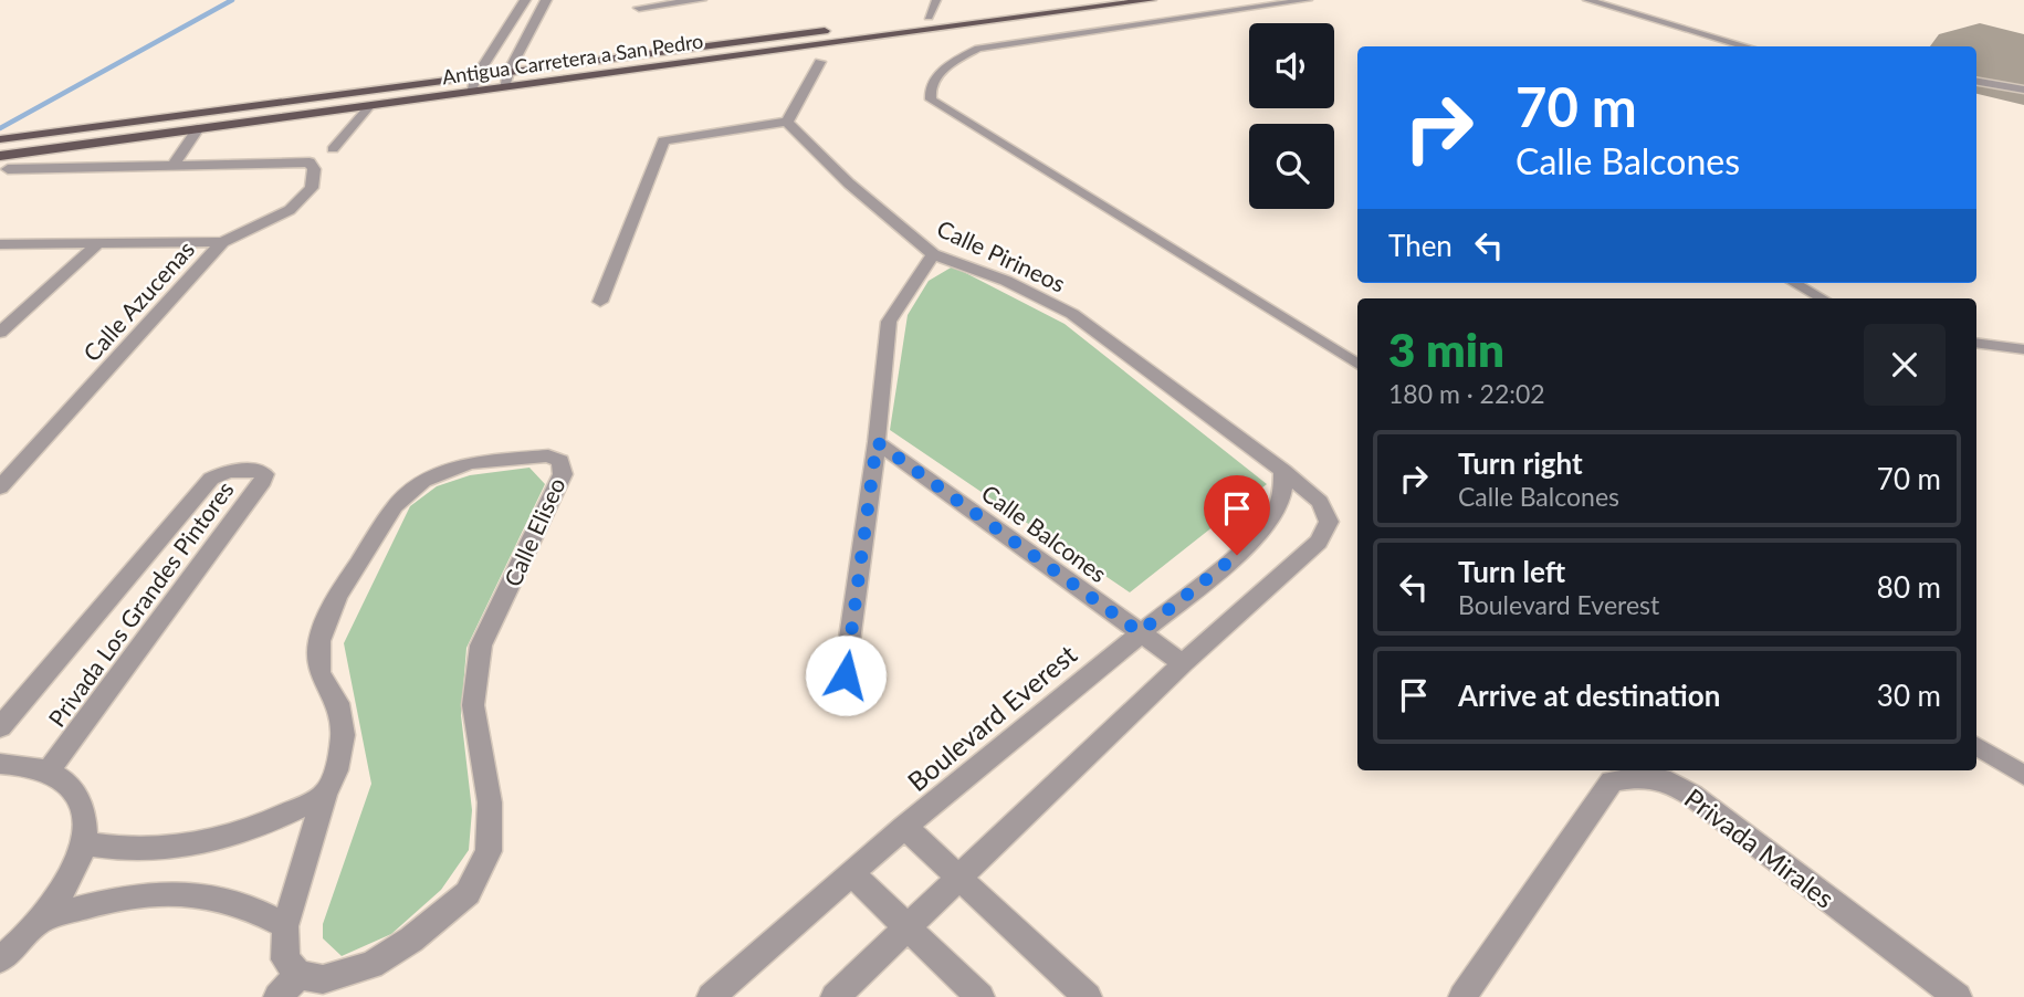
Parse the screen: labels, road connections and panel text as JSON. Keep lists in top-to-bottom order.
{
  "streets": {
    "main road": ["Antigua Carretera a San Pedro"],
    "street": [
      "Calle Pirineos",
      "Calle Azucenas",
      "Calle Eliseo",
      "Calle Balcones",
      "Privada Los Grandes Pintores",
      "Boulevard Everest",
      "Privada Mirales"
    ]
  },
  "crossings": [
    ["Calle Pirineos", "Calle Balcones"],
    ["Calle Pirineos", "Boulevard Everest"],
    ["Calle Balcones", "Boulevard Everest"]
  ],
  "page": {
    "turn": ["70 m", "Calle Balcones"],
    "then": "Then",
    "heading": ["3 min", "180 m · 22:02"],
    "list": [
      {
        "name": "Turn right",
        "note": "Calle Balcones",
        "value": "70 m"
      },
      {
        "name": "Turn left",
        "note": "Boulevard Everest",
        "value": "80 m"
      },
      {
        "name": "Arrive at destination",
        "value": "30 m"
      }
    ]
  }
}
